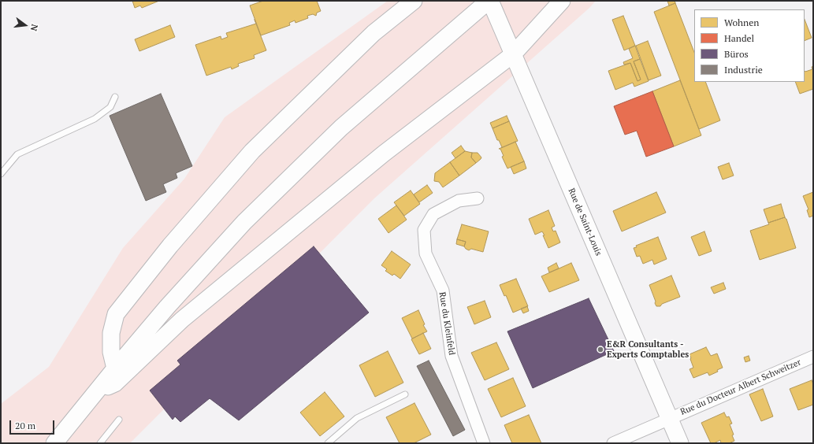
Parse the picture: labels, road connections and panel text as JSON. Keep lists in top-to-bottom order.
{
  "streets": {
    "main road": ["Rue de Saint-Louis"],
    "street": ["Rue du Kleinfeld", "Rue du Docteur Albert Schweitzer"]
  },
  "crossings": [
    ["Rue de Saint-Louis", "Rue du Docteur Albert Schweitzer"]
  ],
  "places": ["E&R Consultants - Experts Comptables"],
  "legend": [
    "Wohnen",
    "Handel",
    "Büros",
    "Industrie"
  ],
  "scale_bar": "20 m",
  "north": "right"
}
